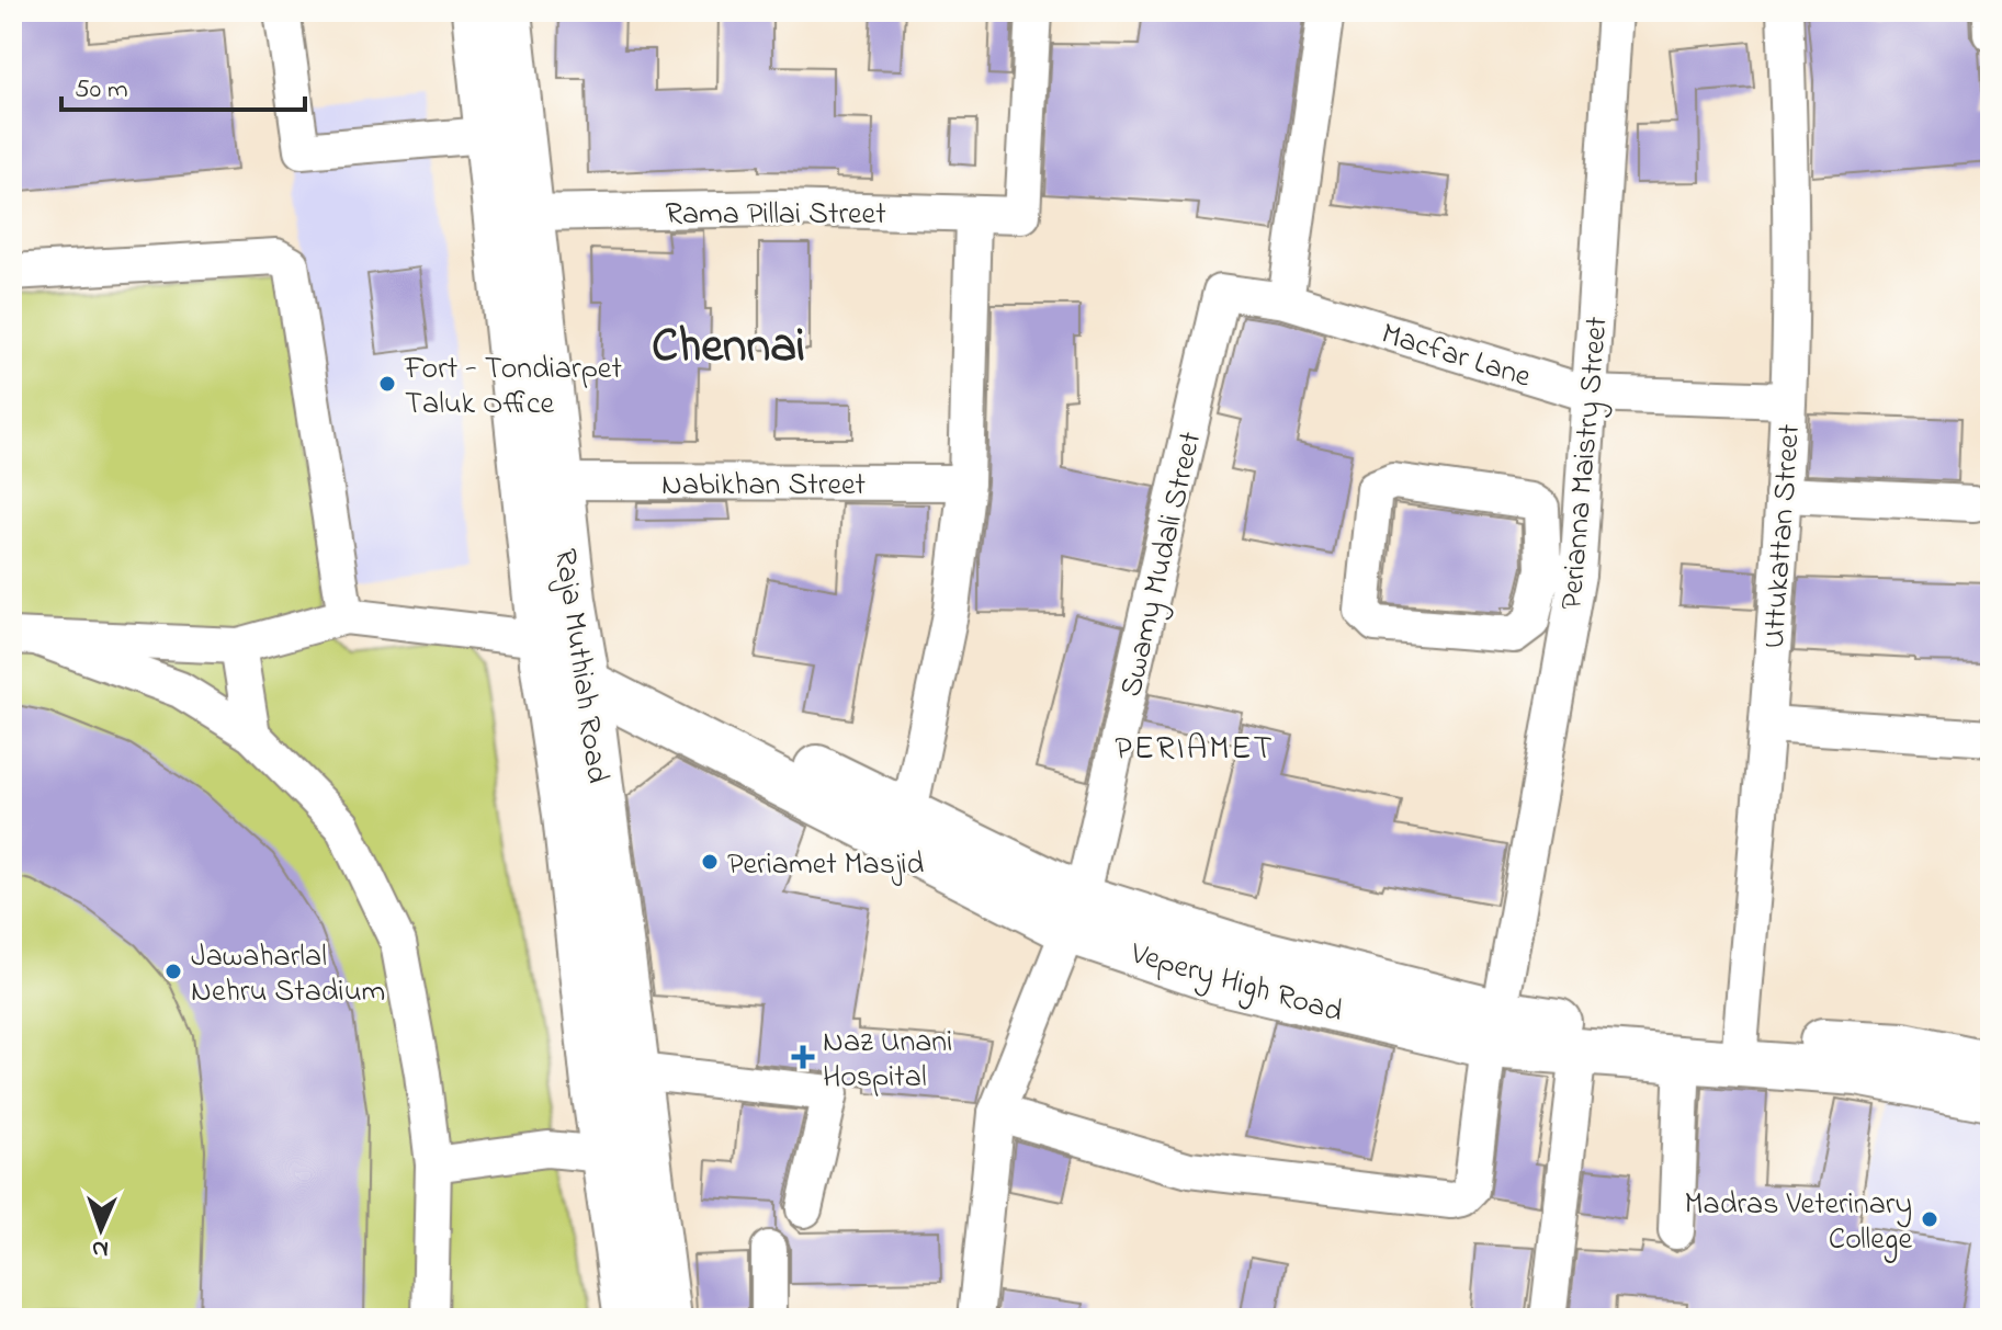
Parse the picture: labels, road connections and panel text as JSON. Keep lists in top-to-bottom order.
{
  "streets": {
    "main road": ["Raja Muthiah Road", "Vepery High Road"],
    "street": [
      "Rama Pillai Street",
      "Macfar Lane",
      "Perianna Maistry Street",
      "Nabikhan Street",
      "Uttukattan Street",
      "Swamy Mudali Street"
    ]
  },
  "crossings": [
    ["Rama Pillai Street", "Raja Muthiah Road"],
    ["Macfar Lane", "Perianna Maistry Street"],
    ["Macfar Lane", "Uttukattan Street"],
    ["Macfar Lane", "Swamy Mudali Street"],
    ["Perianna Maistry Street", "Vepery High Road"],
    ["Nabikhan Street", "Raja Muthiah Road"],
    ["Uttukattan Street", "Vepery High Road"],
    ["Swamy Mudali Street", "Vepery High Road"],
    ["Raja Muthiah Road", "Vepery High Road"]
  ],
  "districts": ["Chennai", "PERIAMET"],
  "places": {
    "other": [
      "Fort - Tondiarpet Taluk Office",
      "Periamet Masjid",
      "Jawaharlal Nehru Stadium",
      "Madras Veterinary College"
    ],
    "health": ["Naz Unani Hospital"]
  },
  "scale_bar": "50 m",
  "north": "bottom"
}
